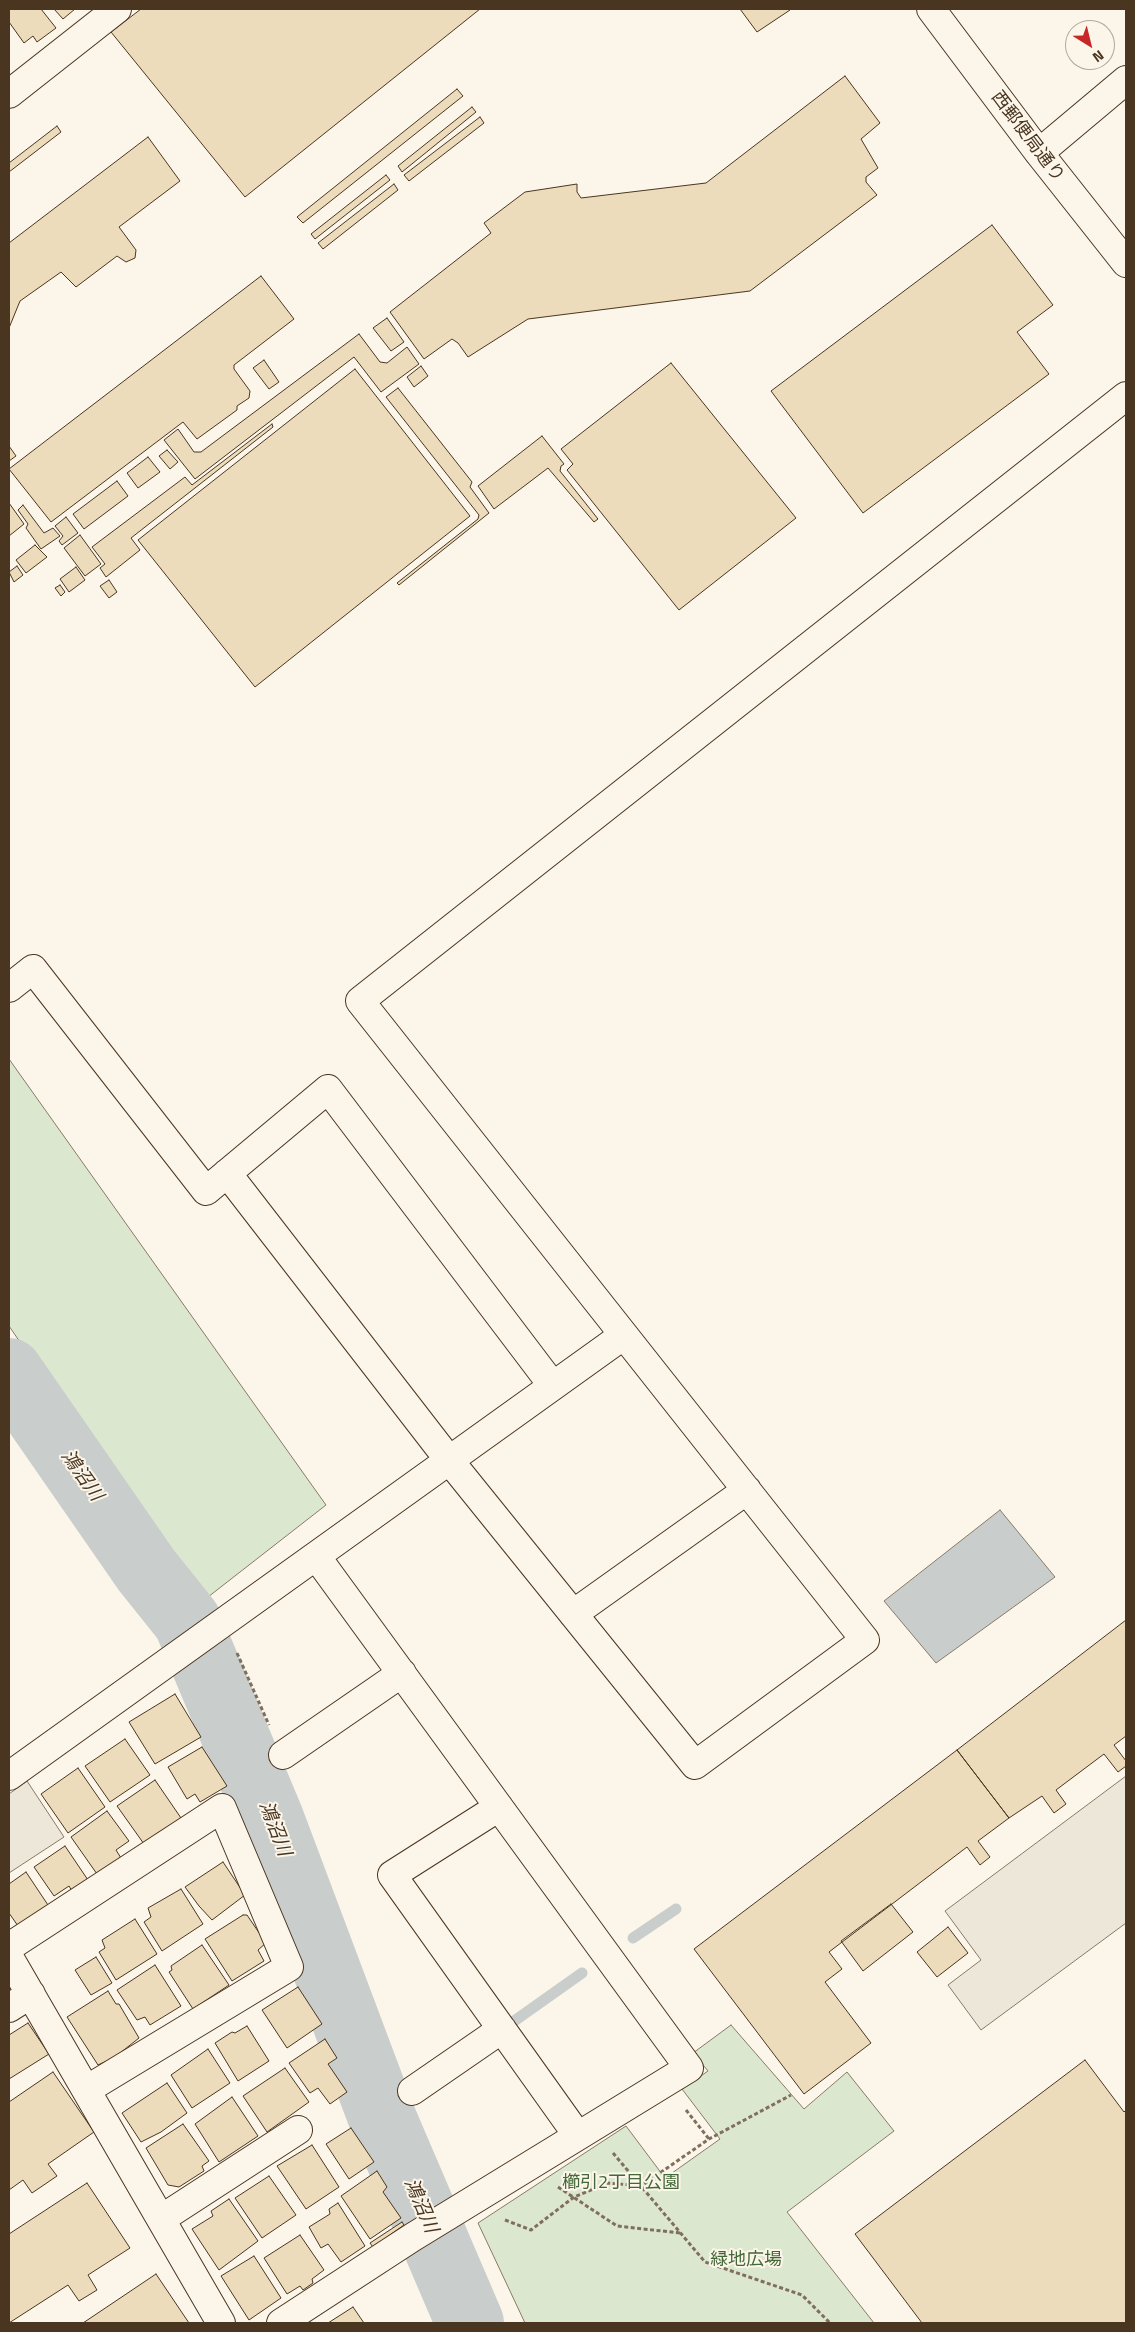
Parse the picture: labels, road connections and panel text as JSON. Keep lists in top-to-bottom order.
{
  "streets": {
    "street": ["西郵便局通り"]
  },
  "water": ["鴻沼川"],
  "parks": ["櫛引2丁目公園", "緑地広場"],
  "north": "bottom right"
}
